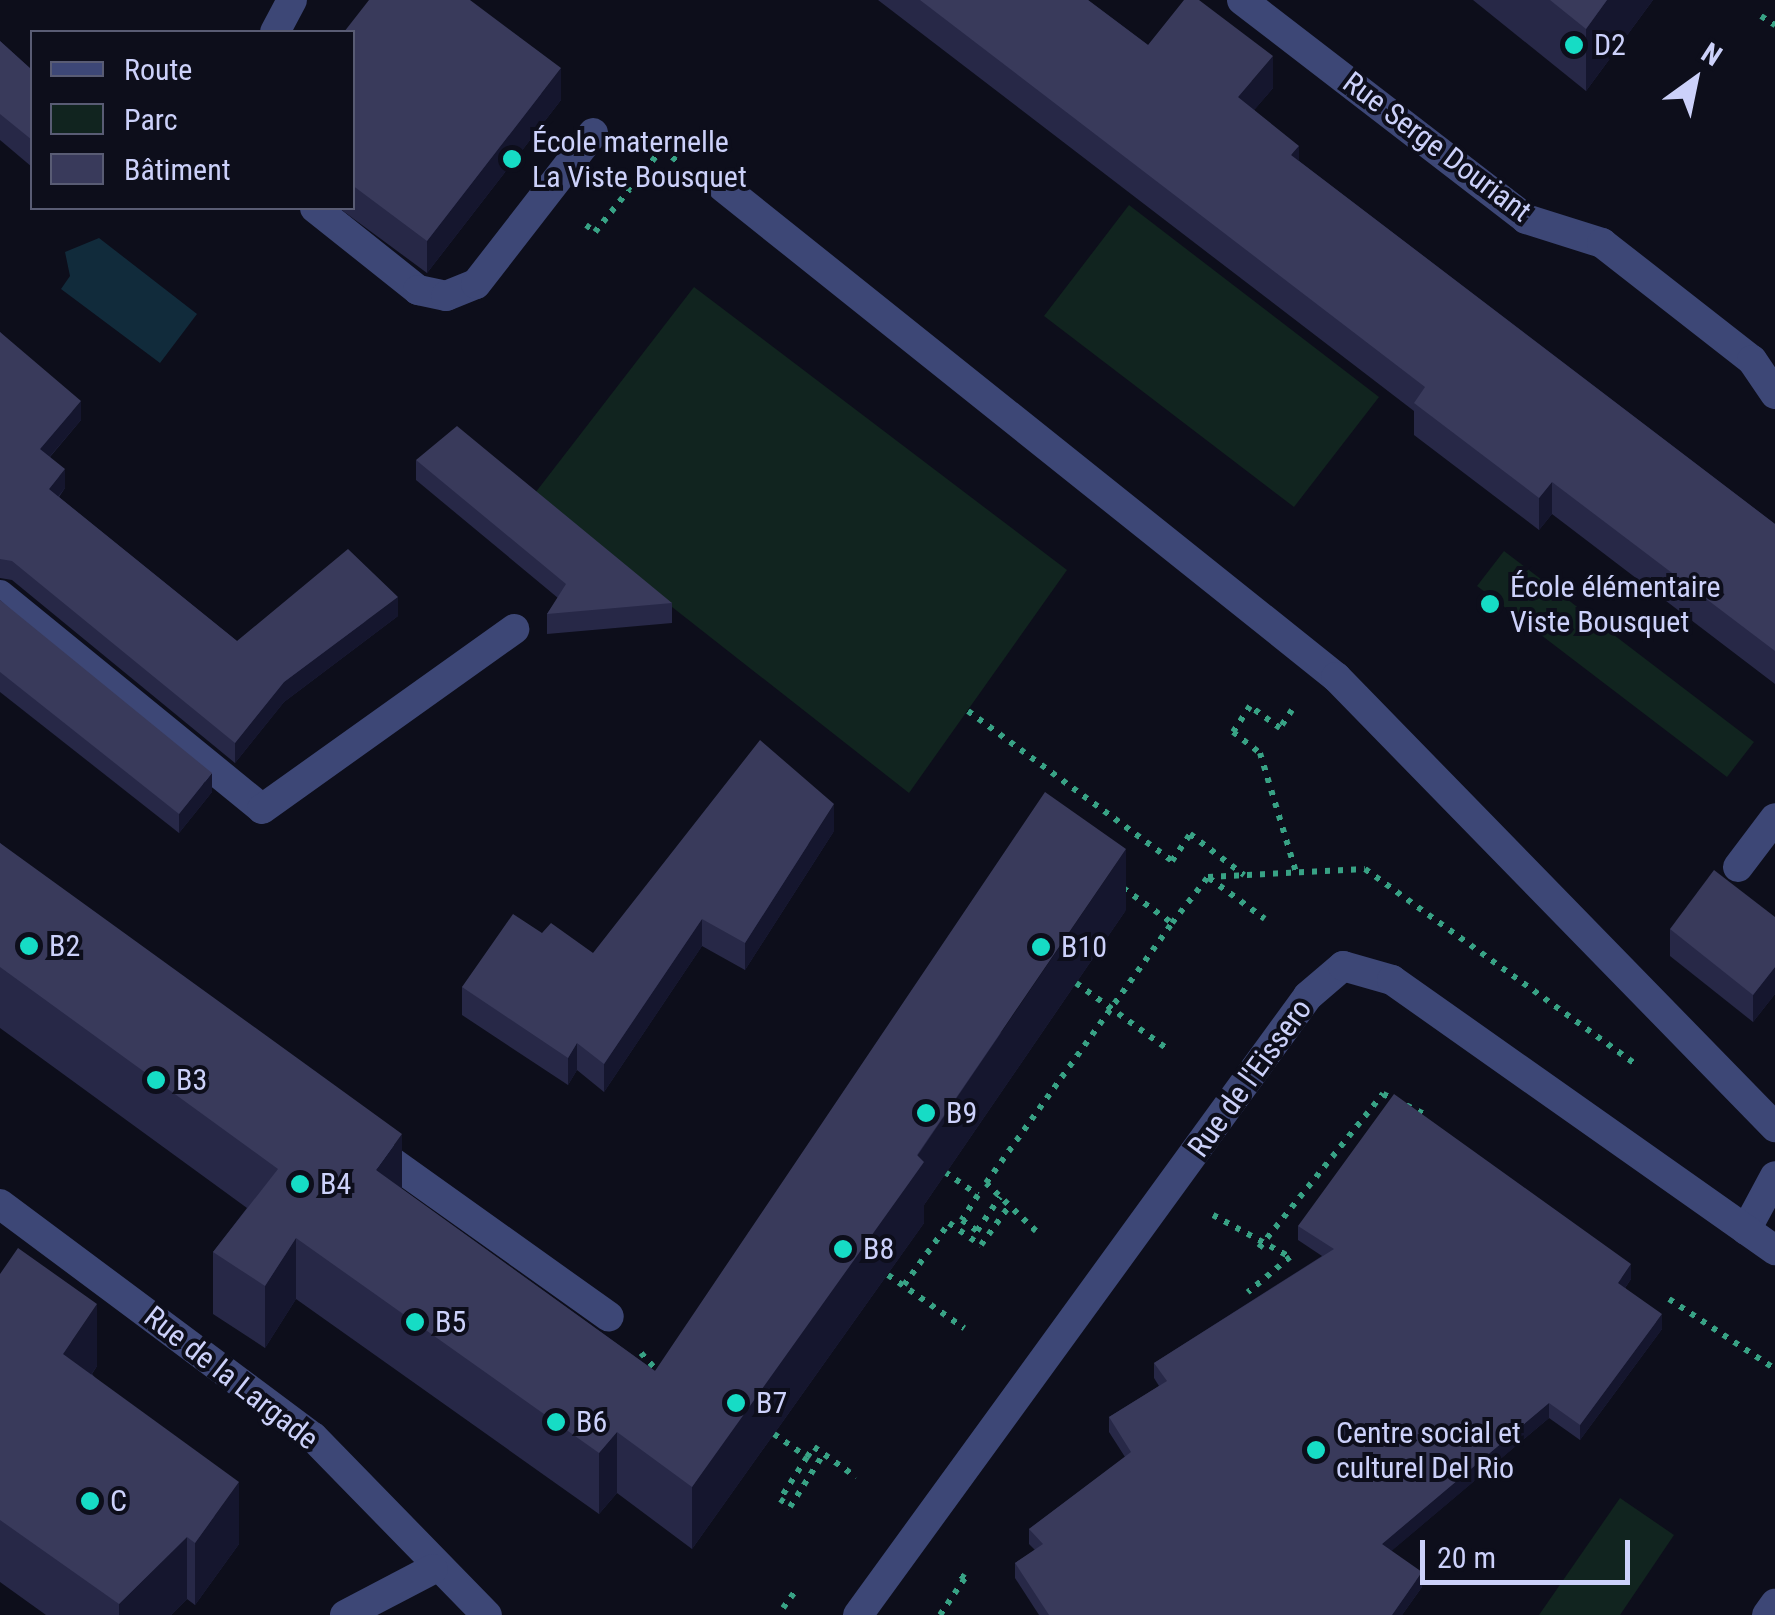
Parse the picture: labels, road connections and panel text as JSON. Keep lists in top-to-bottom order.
{
  "streets": {
    "street": ["Rue Serge Douriant", "Rue de l'Eissero", "Rue de la Largade"]
  },
  "places": [
    "D2",
    "École maternelle La Viste Bousquet",
    "École élémentaire Viste Bousquet",
    "B2",
    "B10",
    "B3",
    "B9",
    "B4",
    "B8",
    "B5",
    "B7",
    "B6",
    "Centre social et culturel Del Rio",
    "C"
  ],
  "legend": ["Route", "Parc", "Bâtiment"],
  "scale_bar": "20 m",
  "north": "top right"
}
